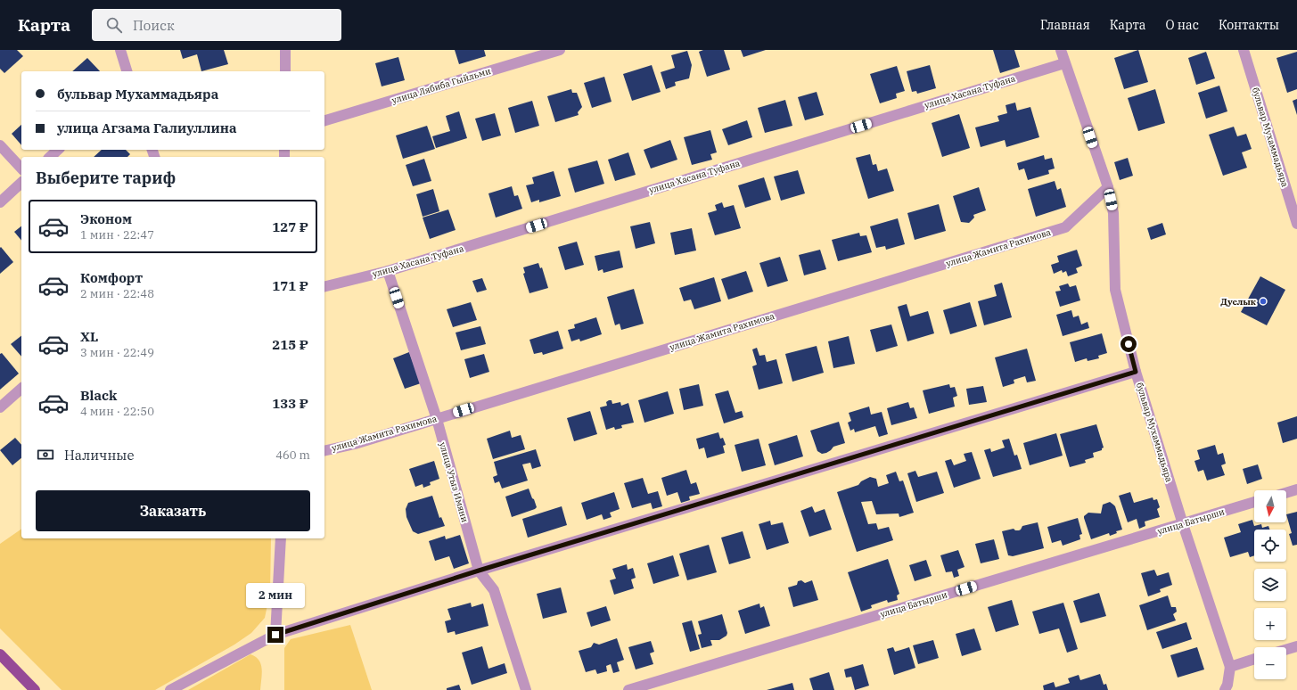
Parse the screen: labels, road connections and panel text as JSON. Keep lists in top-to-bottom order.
{
  "streets": {
    "street": [
      "улица Лябиба Гыйльми",
      "улица Хасана Туфана",
      "бульвар Мухаммадьяра",
      "улица Жамита Рахимова",
      "улица Утыз Имяни",
      "улица Батырши"
    ]
  },
  "crossings": [
    ["улица Хасана Туфана", "бульвар Мухаммадьяра"],
    ["улица Хасана Туфана", "улица Утыз Имяни"],
    ["бульвар Мухаммадьяра", "улица Жамита Рахимова"],
    ["бульвар Мухаммадьяра", "улица Батырши"],
    ["улица Жамита Рахимова", "улица Утыз Имяни"]
  ],
  "places": ["Дуслык"],
  "north": "bottom",
  "page": {
    "header": "Карта",
    "search": "Поиск",
    "nav": [
      "Главная",
      "Карта",
      "О нас",
      "Контакты"
    ],
    "banner": ["бульвар Мухаммадьяра", "улица Агзама Галиуллина"],
    "heading": "Выберите тариф",
    "list": [
      {
        "name": "Эконом",
        "note": "1 мин · 22:47",
        "value": "127 ₽"
      },
      {
        "name": "Комфорт",
        "note": "2 мин · 22:48",
        "value": "171 ₽"
      },
      {
        "name": "XL",
        "note": "3 мин · 22:49",
        "value": "215 ₽"
      },
      {
        "name": "Black",
        "note": "4 мин · 22:50",
        "value": "133 ₽"
      }
    ],
    "pay": ["Наличные", "460 m"],
    "buttons": "Заказать",
    "map_buttons": ["+", "−"],
    "bubble": "2 мин"
  }
}
